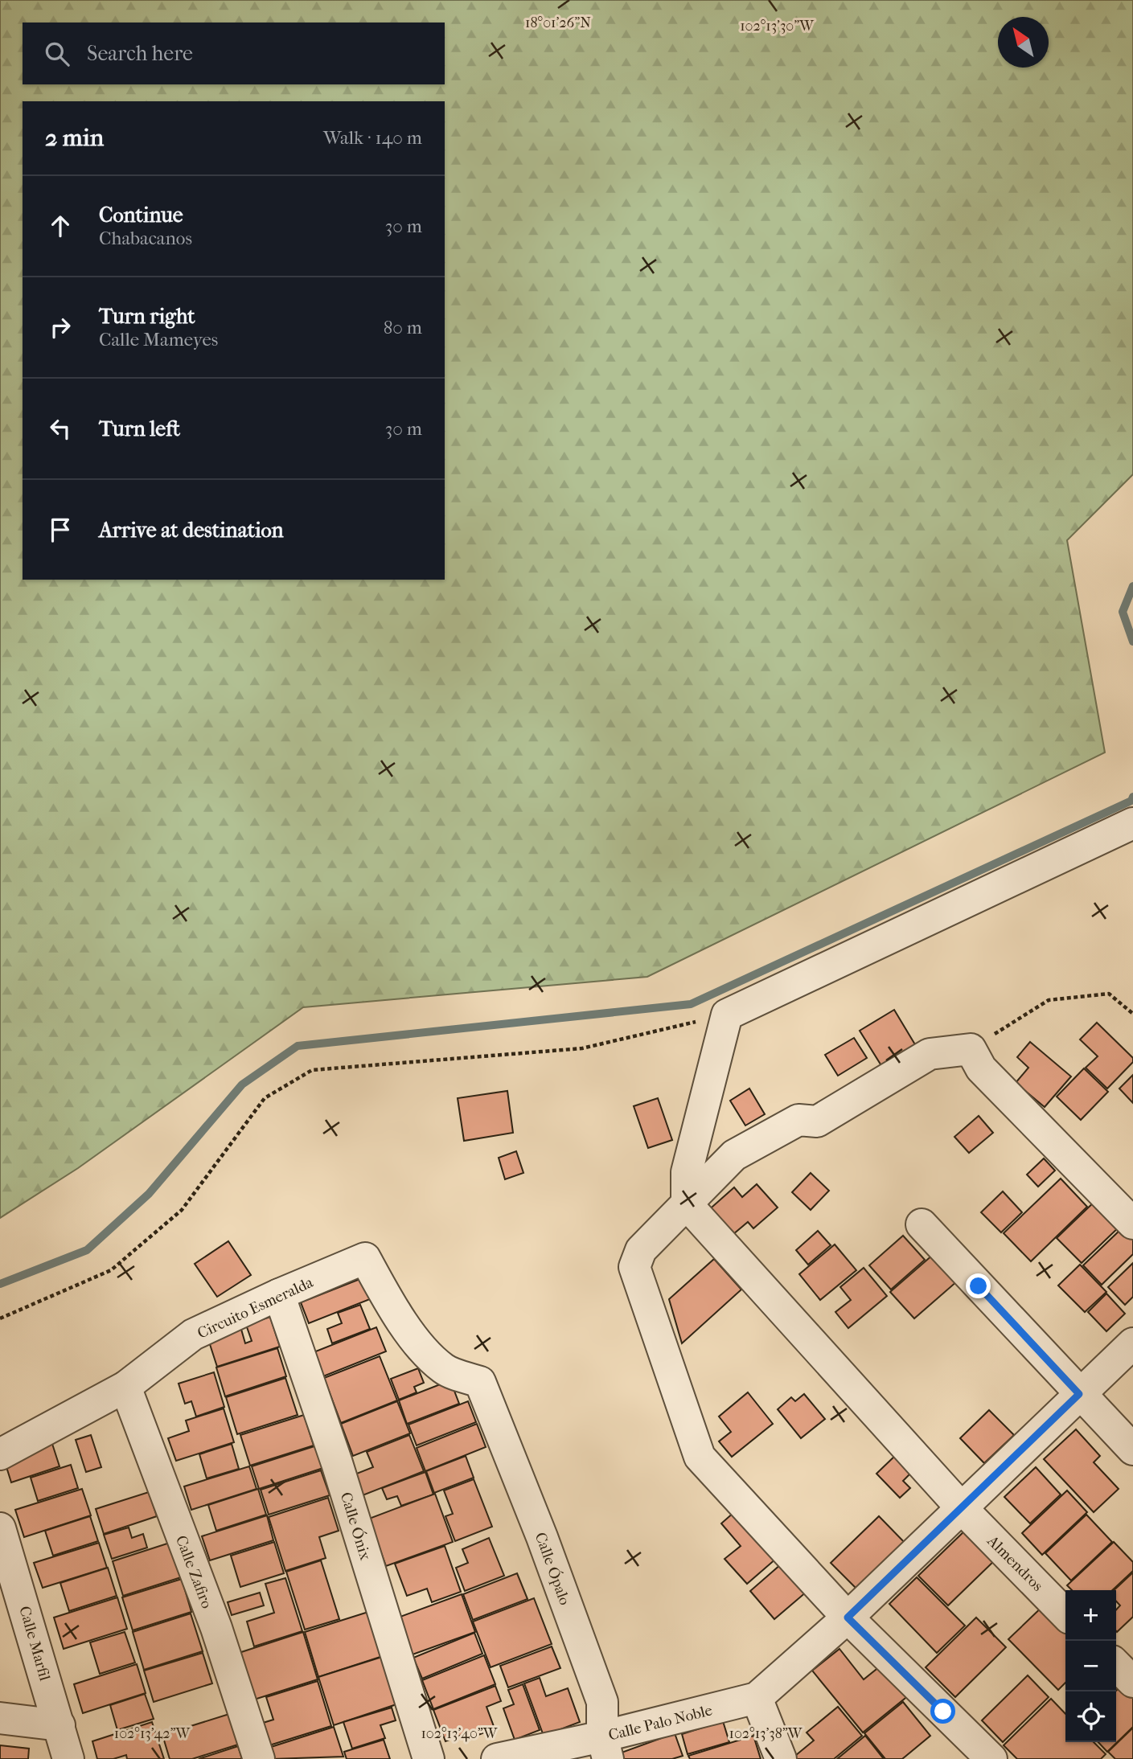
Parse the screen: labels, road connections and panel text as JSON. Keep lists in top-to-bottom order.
{
  "streets": {
    "street": [
      "Circuito Esmeralda",
      "Calle Ónix",
      "Almendros",
      "Calle Ópalo",
      "Calle Zafiro",
      "Calle Marfil",
      "Calle Palo Noble"
    ]
  },
  "crossings": [
    ["Circuito Esmeralda", "Calle Ónix"],
    ["Circuito Esmeralda", "Calle Ópalo"],
    ["Circuito Esmeralda", "Calle Zafiro"],
    ["Calle Ópalo", "Calle Palo Noble"]
  ],
  "north": "top left",
  "page": {
    "search": "Search here",
    "heading": ["2 min", "Walk · 140 m"],
    "list": [
      ["Continue", "Chabacanos", "30 m"],
      ["Turn right", "Calle Mameyes", "80 m"],
      ["Turn left", "30 m"],
      "Arrive at destination"
    ],
    "map_buttons": ["+", "−"]
  },
  "coordinates": [
    "18°01'26\"N",
    "102°13'30\"W",
    "102°13'42\"W",
    "102°13'40\"W",
    "102°13'38\"W"
  ]
}
